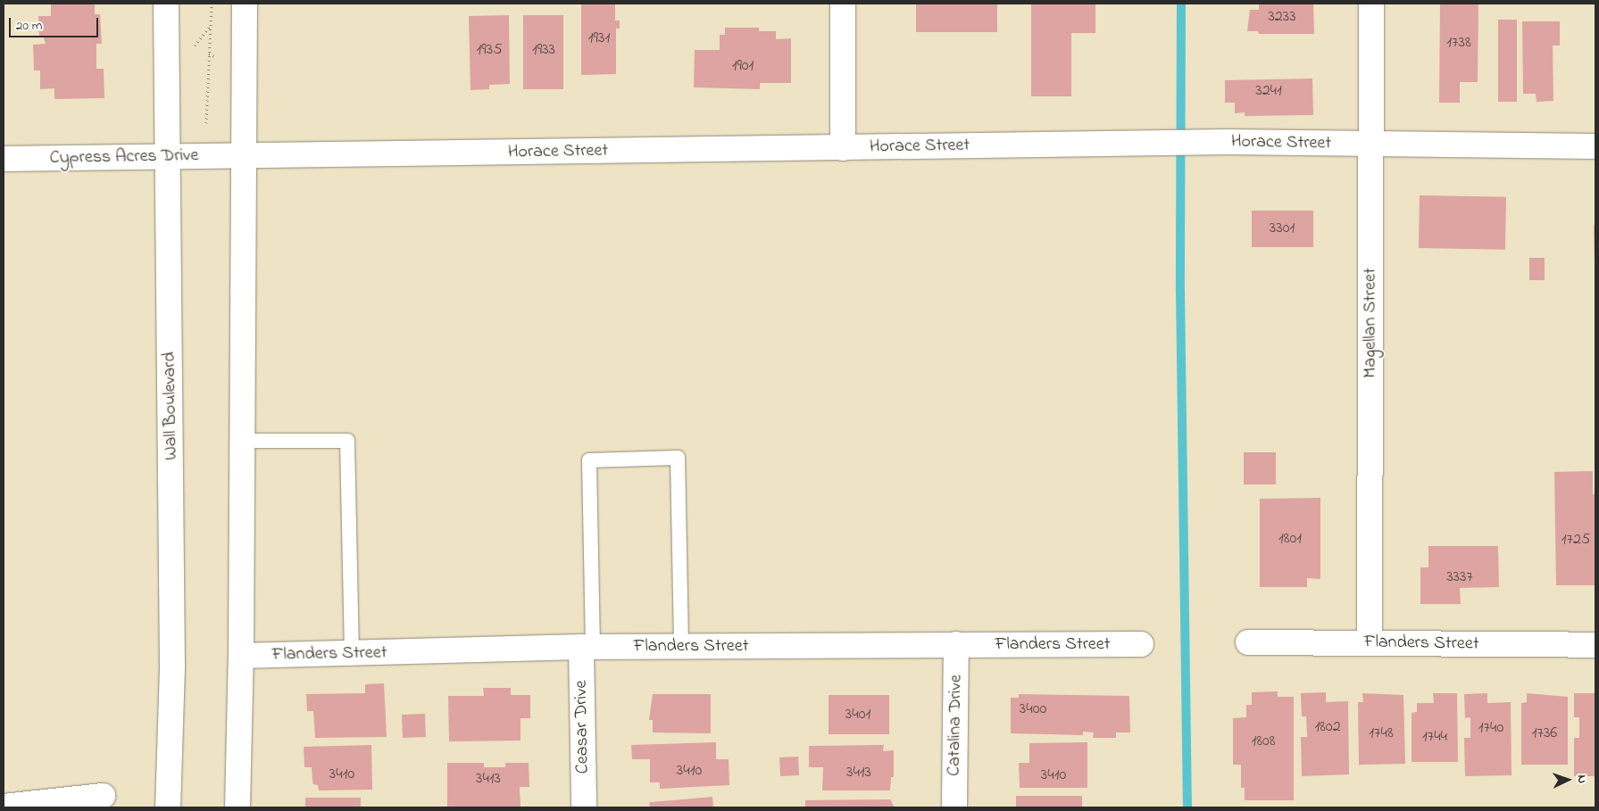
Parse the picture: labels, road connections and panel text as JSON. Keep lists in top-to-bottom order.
{
  "streets": {
    "street": [
      "Horace Street",
      "Cypress Acres Drive",
      "Magellan Street",
      "Wall Boulevard",
      "Flanders Street",
      "Catalina Drive",
      "Ceasar Drive"
    ]
  },
  "crossings": [
    ["Horace Street", "Cypress Acres Drive"],
    ["Horace Street", "Magellan Street"],
    ["Cypress Acres Drive", "Wall Boulevard"],
    ["Magellan Street", "Flanders Street"],
    ["Flanders Street", "Catalina Drive"],
    ["Flanders Street", "Ceasar Drive"]
  ],
  "house_numbers": [
    "3233",
    "1931",
    "1738",
    "1935",
    "1933",
    "1901",
    "3241",
    "3301",
    "1801",
    "1725",
    "3337",
    "3400",
    "3401",
    "1802",
    "1740",
    "1748",
    "1736",
    "1744",
    "1808",
    "3410",
    "3413",
    "3410",
    "3410",
    "3413"
  ],
  "scale_bar": "20 m",
  "north": "right"
}
